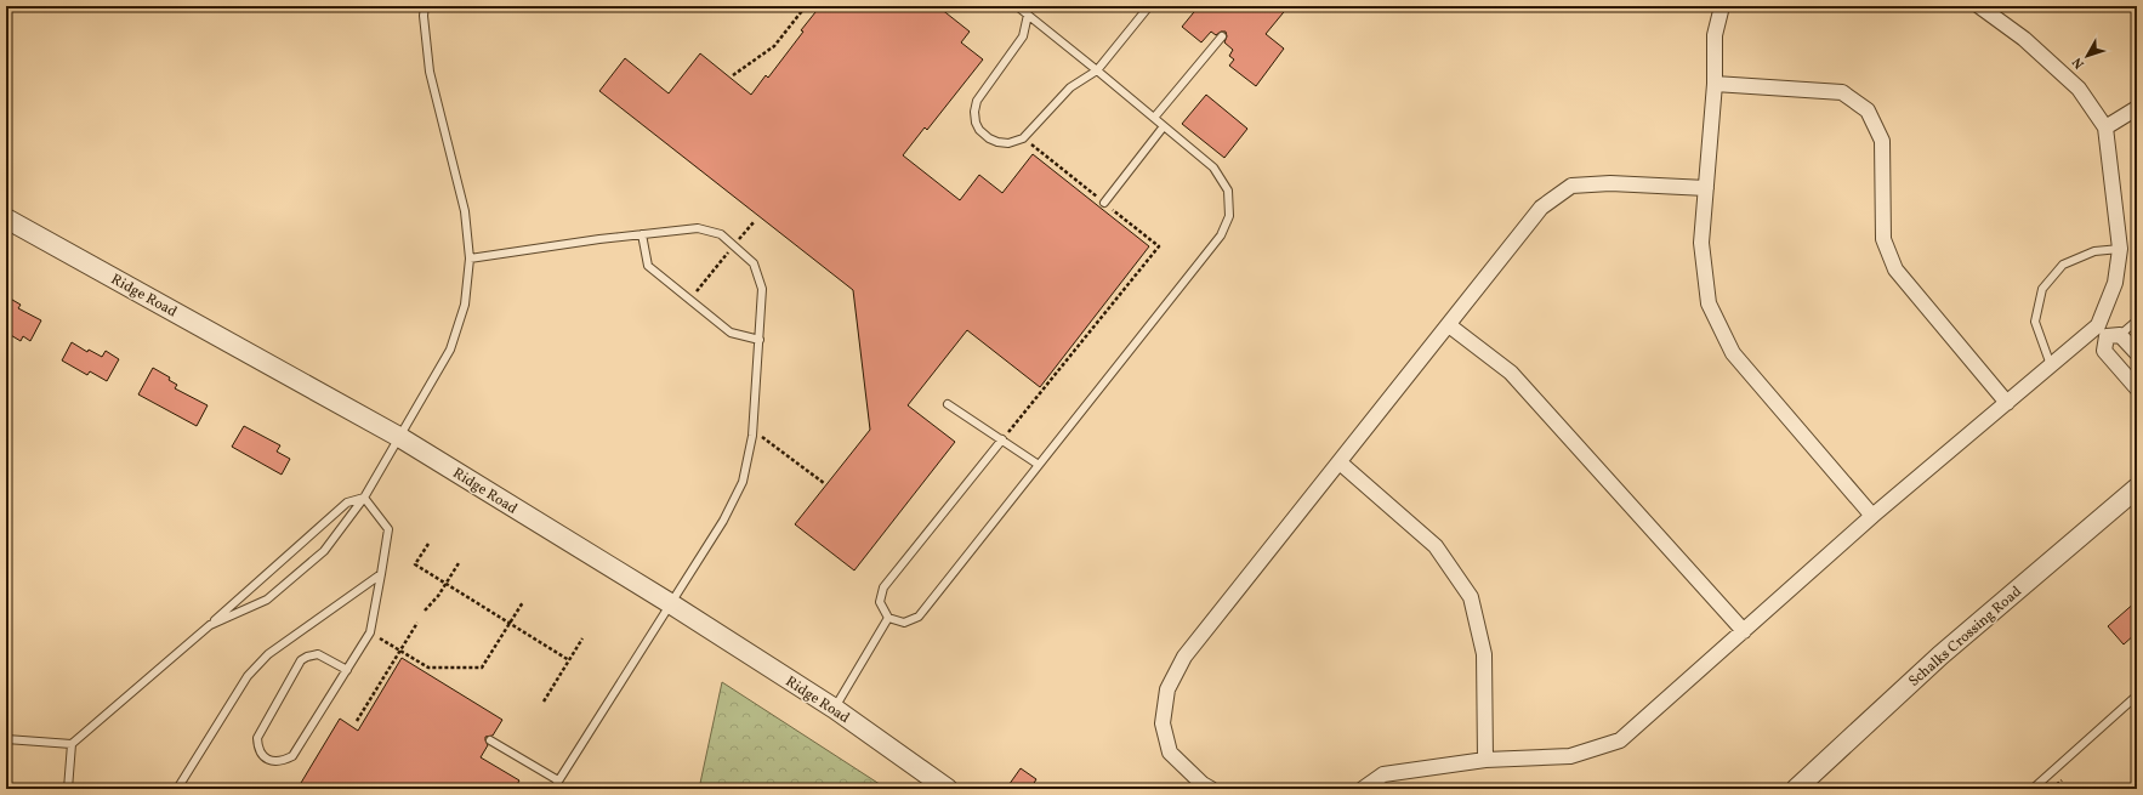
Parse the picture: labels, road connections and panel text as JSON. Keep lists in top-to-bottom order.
{
  "streets": {
    "street": ["Ridge Road", "Schalks Crossing Road"]
  },
  "north": "bottom left"
}
